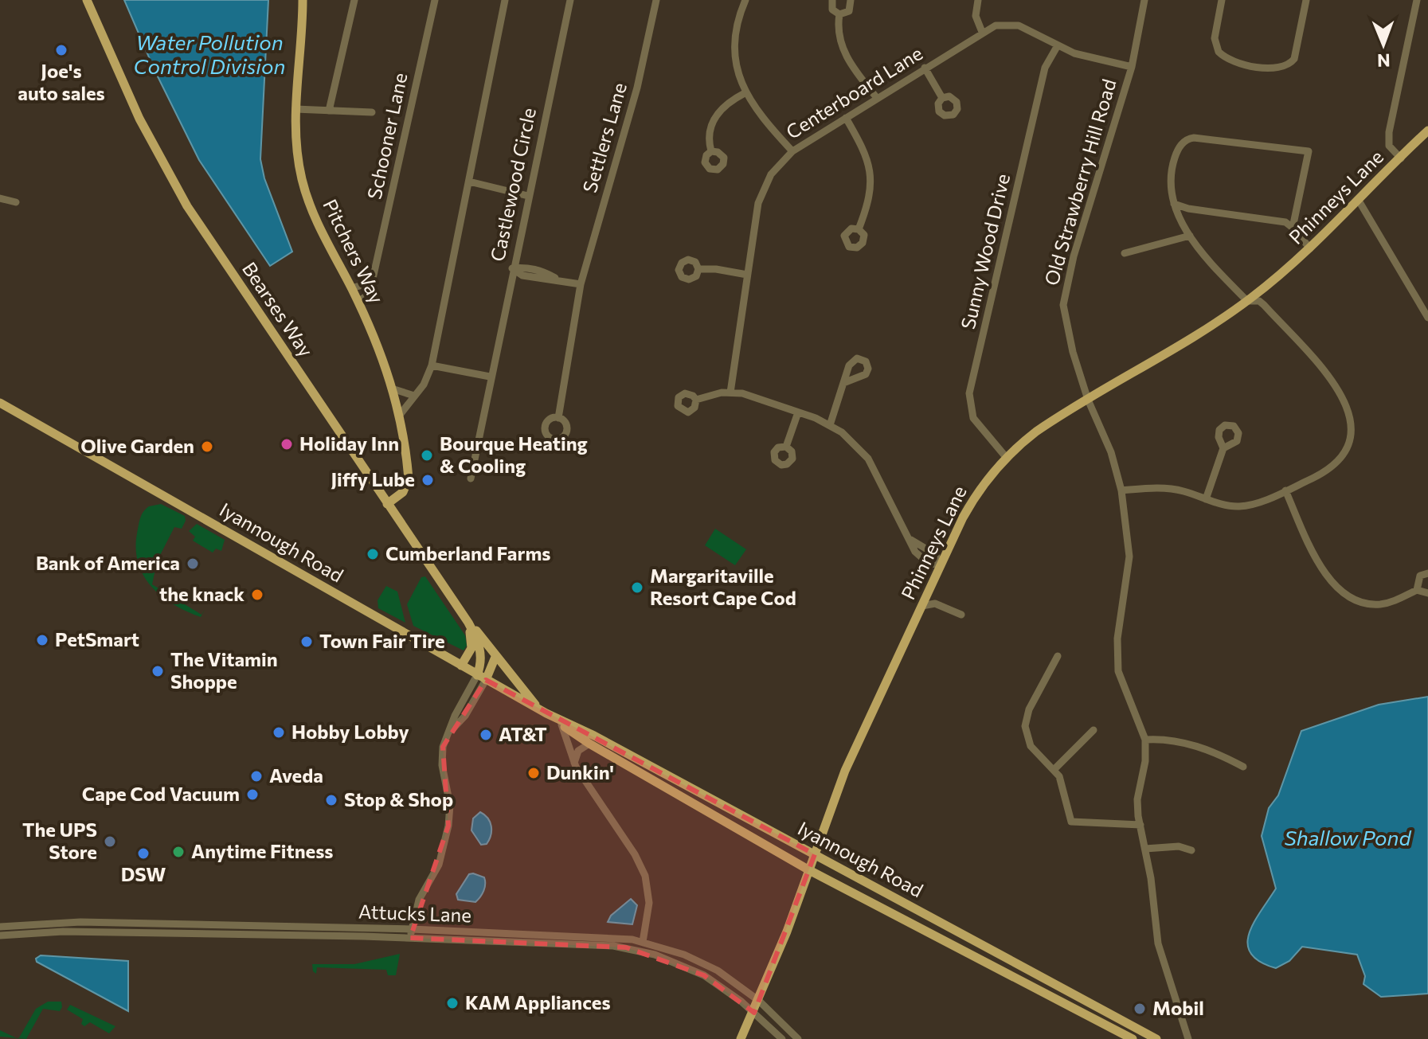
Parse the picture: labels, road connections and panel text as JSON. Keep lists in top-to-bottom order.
{
  "streets": {
    "main road": [
      "Phinneys Lane",
      "Pitchers Way",
      "Bearses Way",
      "Iyannough Road"
    ],
    "street": [
      "Centerboard Lane",
      "Schooner Lane",
      "Settlers Lane",
      "Old Strawberry Hill Road",
      "Castlewood Circle",
      "Sunny Wood Drive",
      "Attucks Lane"
    ]
  },
  "crossings": [
    ["Centerboard Lane", "Old Strawberry Hill Road"],
    ["Centerboard Lane", "Sunny Wood Drive"],
    ["Schooner Lane", "Pitchers Way"],
    ["Old Strawberry Hill Road", "Phinneys Lane"],
    ["Phinneys Lane", "Sunny Wood Drive"],
    ["Phinneys Lane", "Iyannough Road"],
    ["Phinneys Lane", "Attucks Lane"],
    ["Pitchers Way", "Bearses Way"],
    ["Bearses Way", "Iyannough Road"],
    ["Bearses Way", "Attucks Lane"]
  ],
  "water": ["Water Pollution Control Division", "Shallow Pond"],
  "places": [
    "Joe's auto sales",
    "Holiday Inn",
    "Olive Garden",
    "Bourque Heating & Cooling",
    "Jiffy Lube",
    "Cumberland Farms",
    "Bank of America",
    "Margaritaville Resort Cape Cod",
    "the knack",
    "PetSmart",
    "Town Fair Tire",
    "The Vitamin Shoppe",
    "Hobby Lobby",
    "AT&T",
    "Dunkin'",
    "Aveda",
    "Cape Cod Vacuum",
    "Stop & Shop",
    "The UPS Store",
    "Anytime Fitness",
    "DSW",
    "KAM Appliances",
    "Mobil"
  ],
  "north": "bottom"
}
